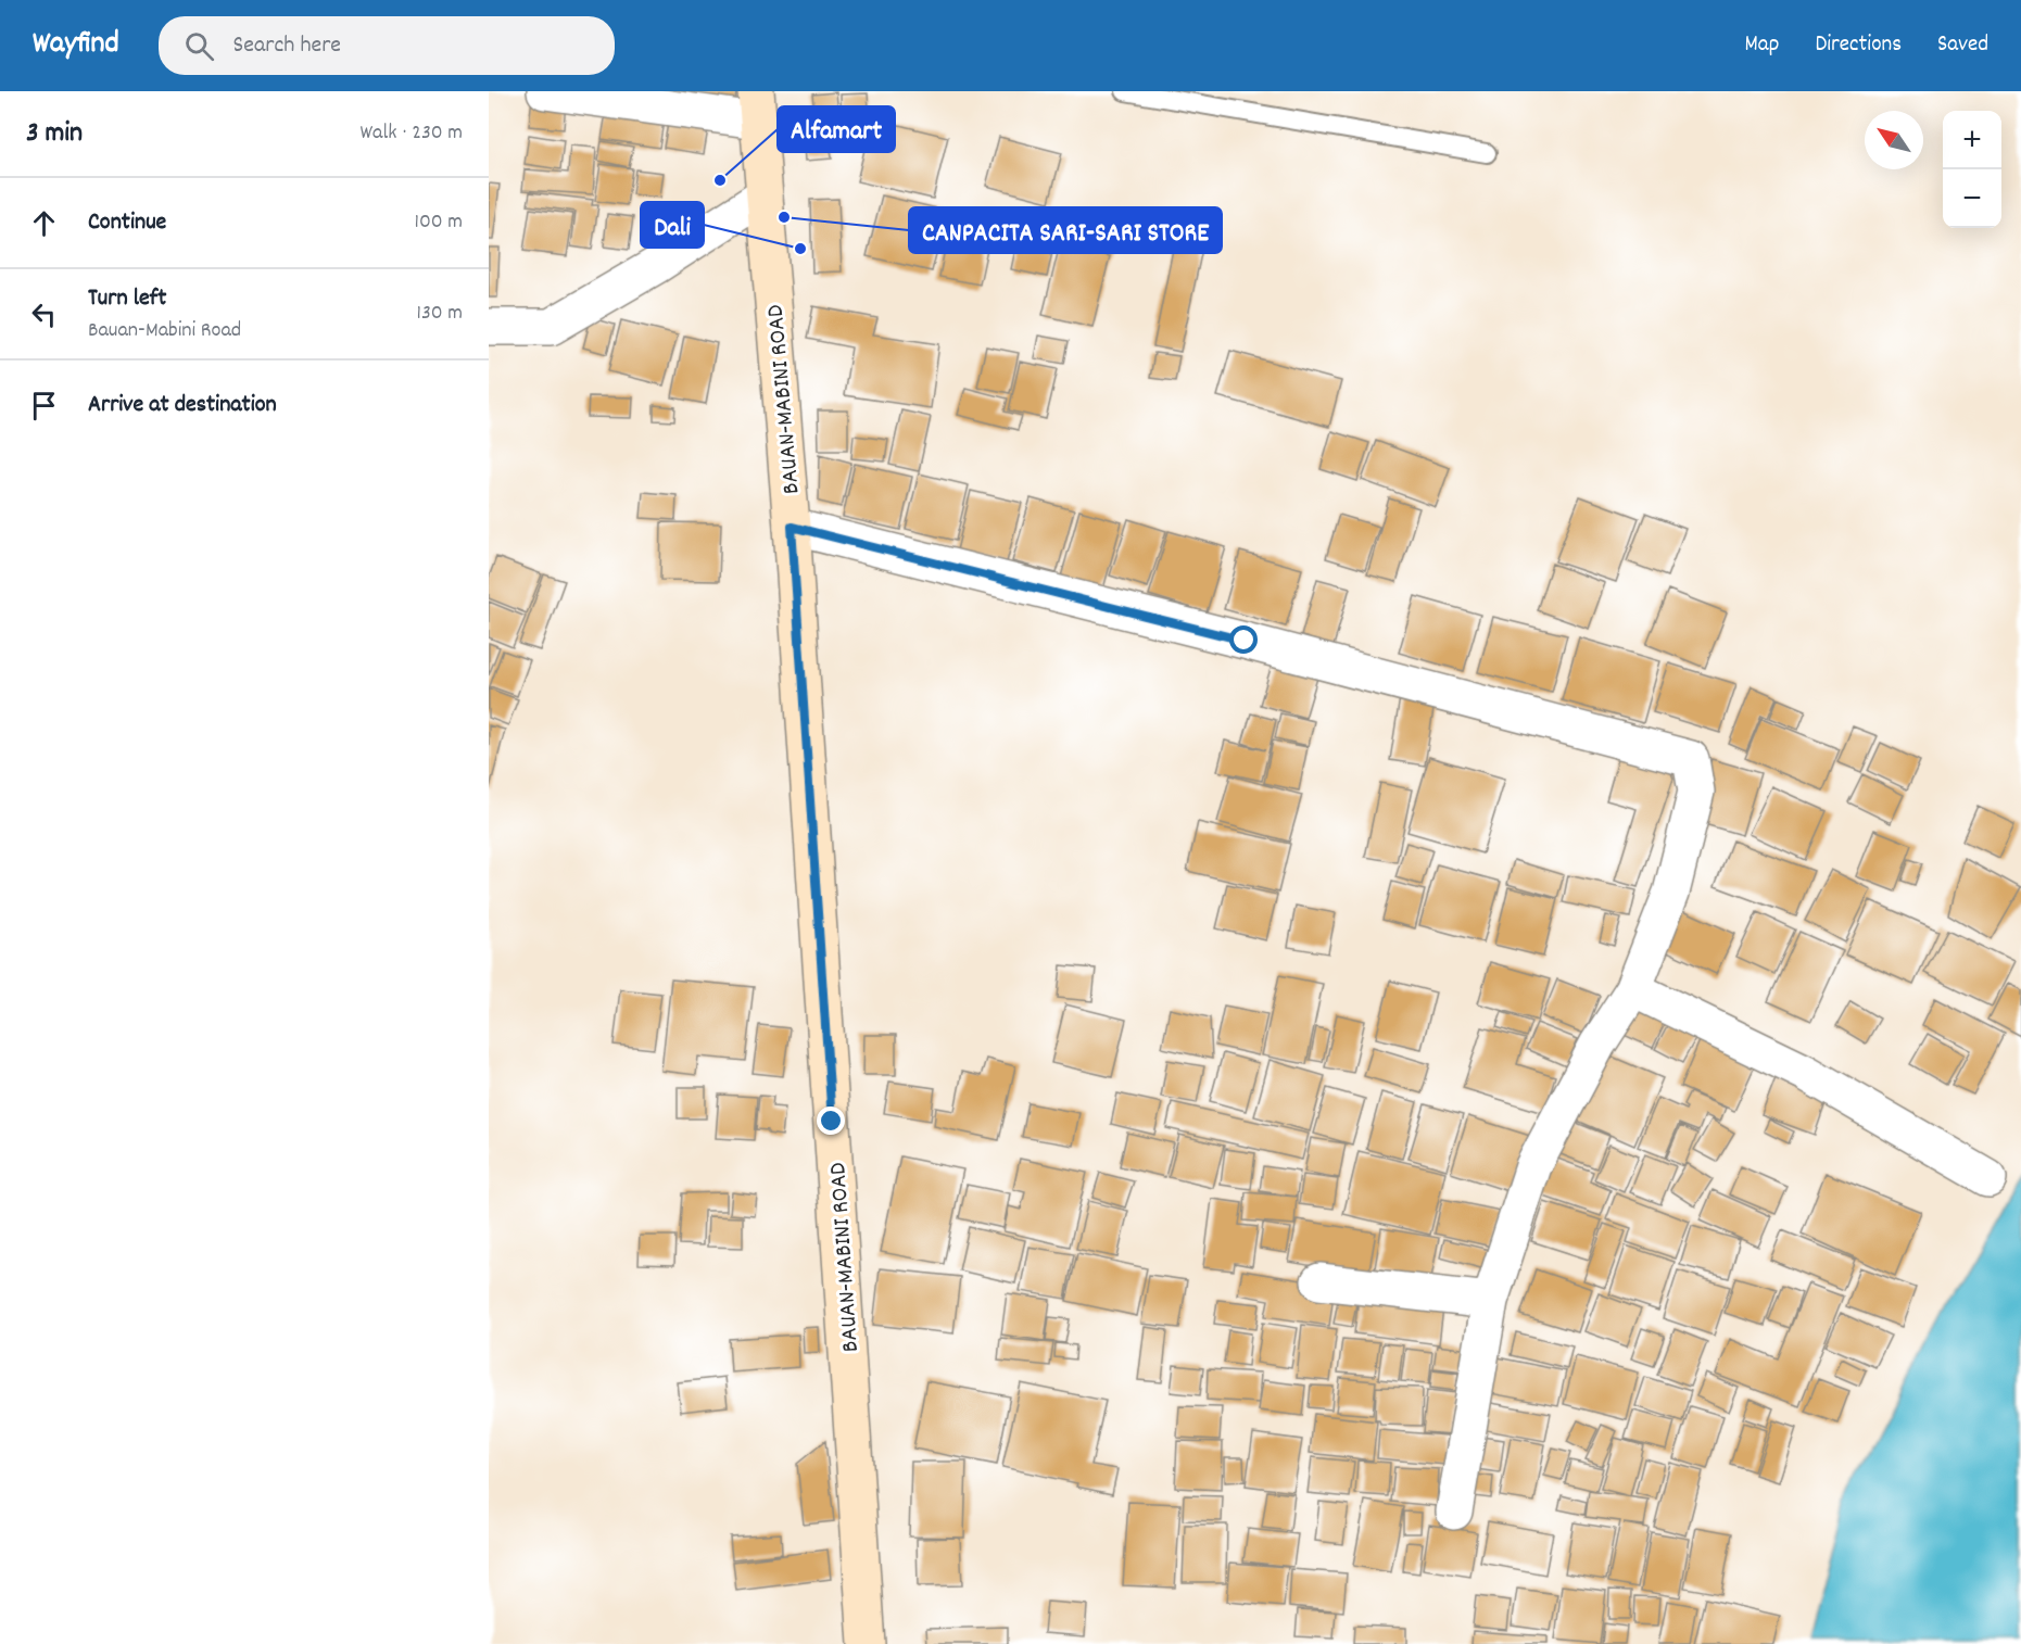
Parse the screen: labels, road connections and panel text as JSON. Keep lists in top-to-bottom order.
{
  "streets": {
    "main road": ["BAUAN-MABINI ROAD"]
  },
  "places": ["Alfamart", "CANPACITA SARI-SARI STORE", "Dali"],
  "north": "top left",
  "page": {
    "header": "Wayfind",
    "search": "Search here",
    "nav": ["Map", "Directions", "Saved"],
    "heading": ["3 min", "Walk · 230 m"],
    "map_buttons": ["+", "−"],
    "list": [
      ["Continue", "100 m"],
      ["Turn left", "Bauan-Mabini Road", "130 m"],
      "Arrive at destination"
    ]
  }
}
